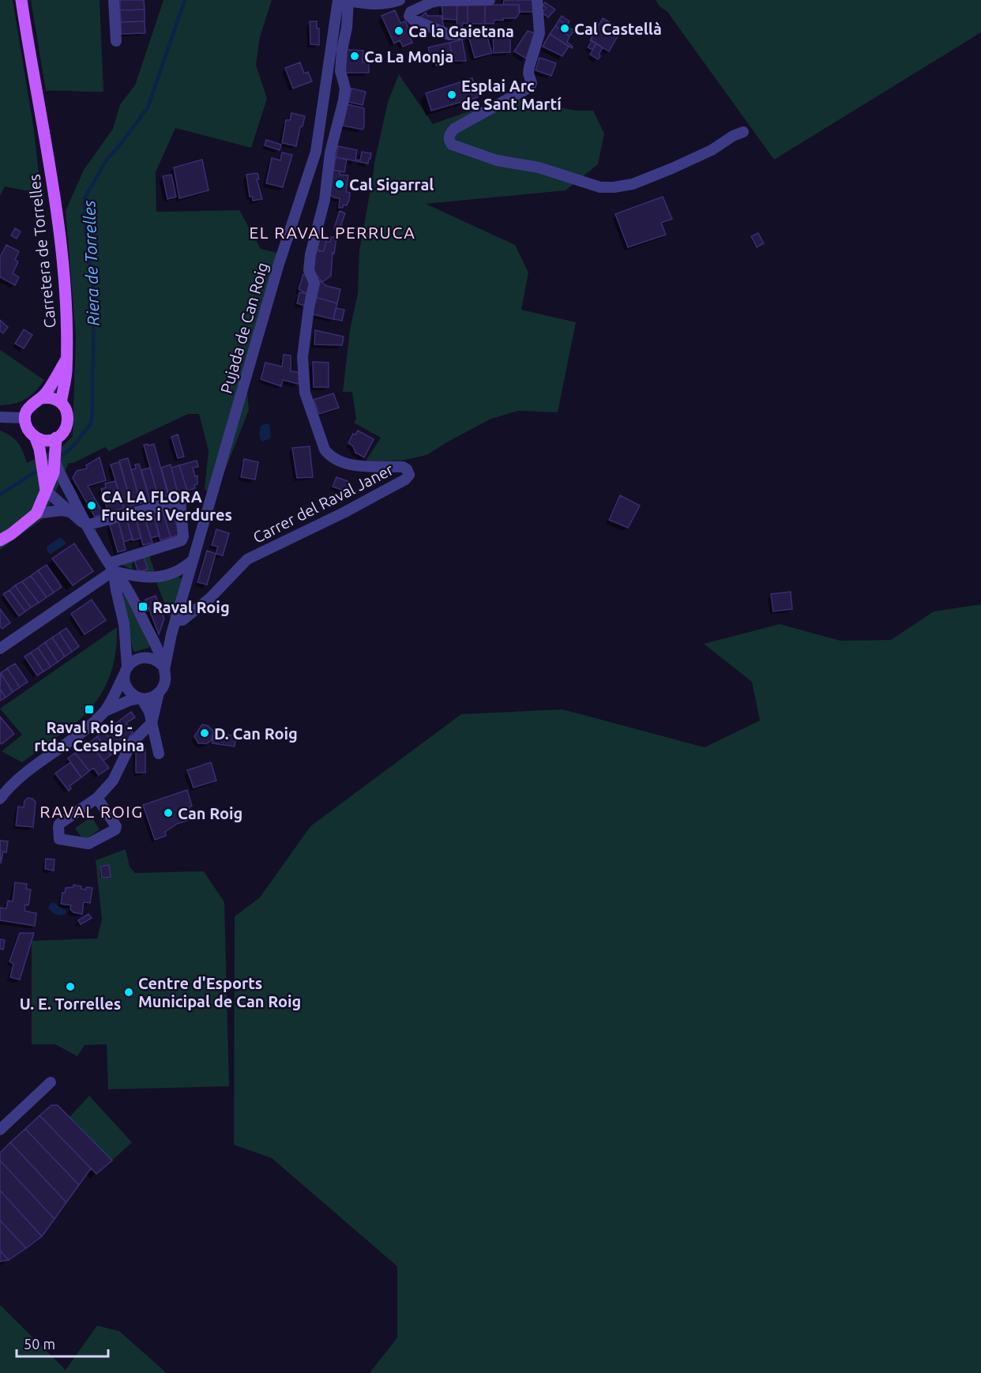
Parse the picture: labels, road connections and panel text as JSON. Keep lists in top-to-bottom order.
{
  "streets": {
    "main road": ["Carretera de Torrelles"],
    "street": ["Pujada de Can Roig", "Carrer del Raval Janer"]
  },
  "crossings": [
    ["Pujada de Can Roig", "Carrer del Raval Janer"]
  ],
  "districts": ["EL RAVAL PERRUCA", "RAVAL ROIG"],
  "water": ["Riera de Torrelles"],
  "places": {
    "other": [
      "Cal Castellà",
      "Ca la Gaietana",
      "Ca La Monja",
      "Esplai Arc de Sant Martí",
      "Cal Sigarral",
      "CA LA FLORA Fruites i Verdures",
      "D. Can Roig",
      "Can Roig",
      "U. E. Torrelles",
      "Centre d'Esports Municipal de Can Roig"
    ],
    "transit": ["Raval Roig", "Raval Roig - rtda. Cesalpina"]
  },
  "scale_bar": "50 m"
}
